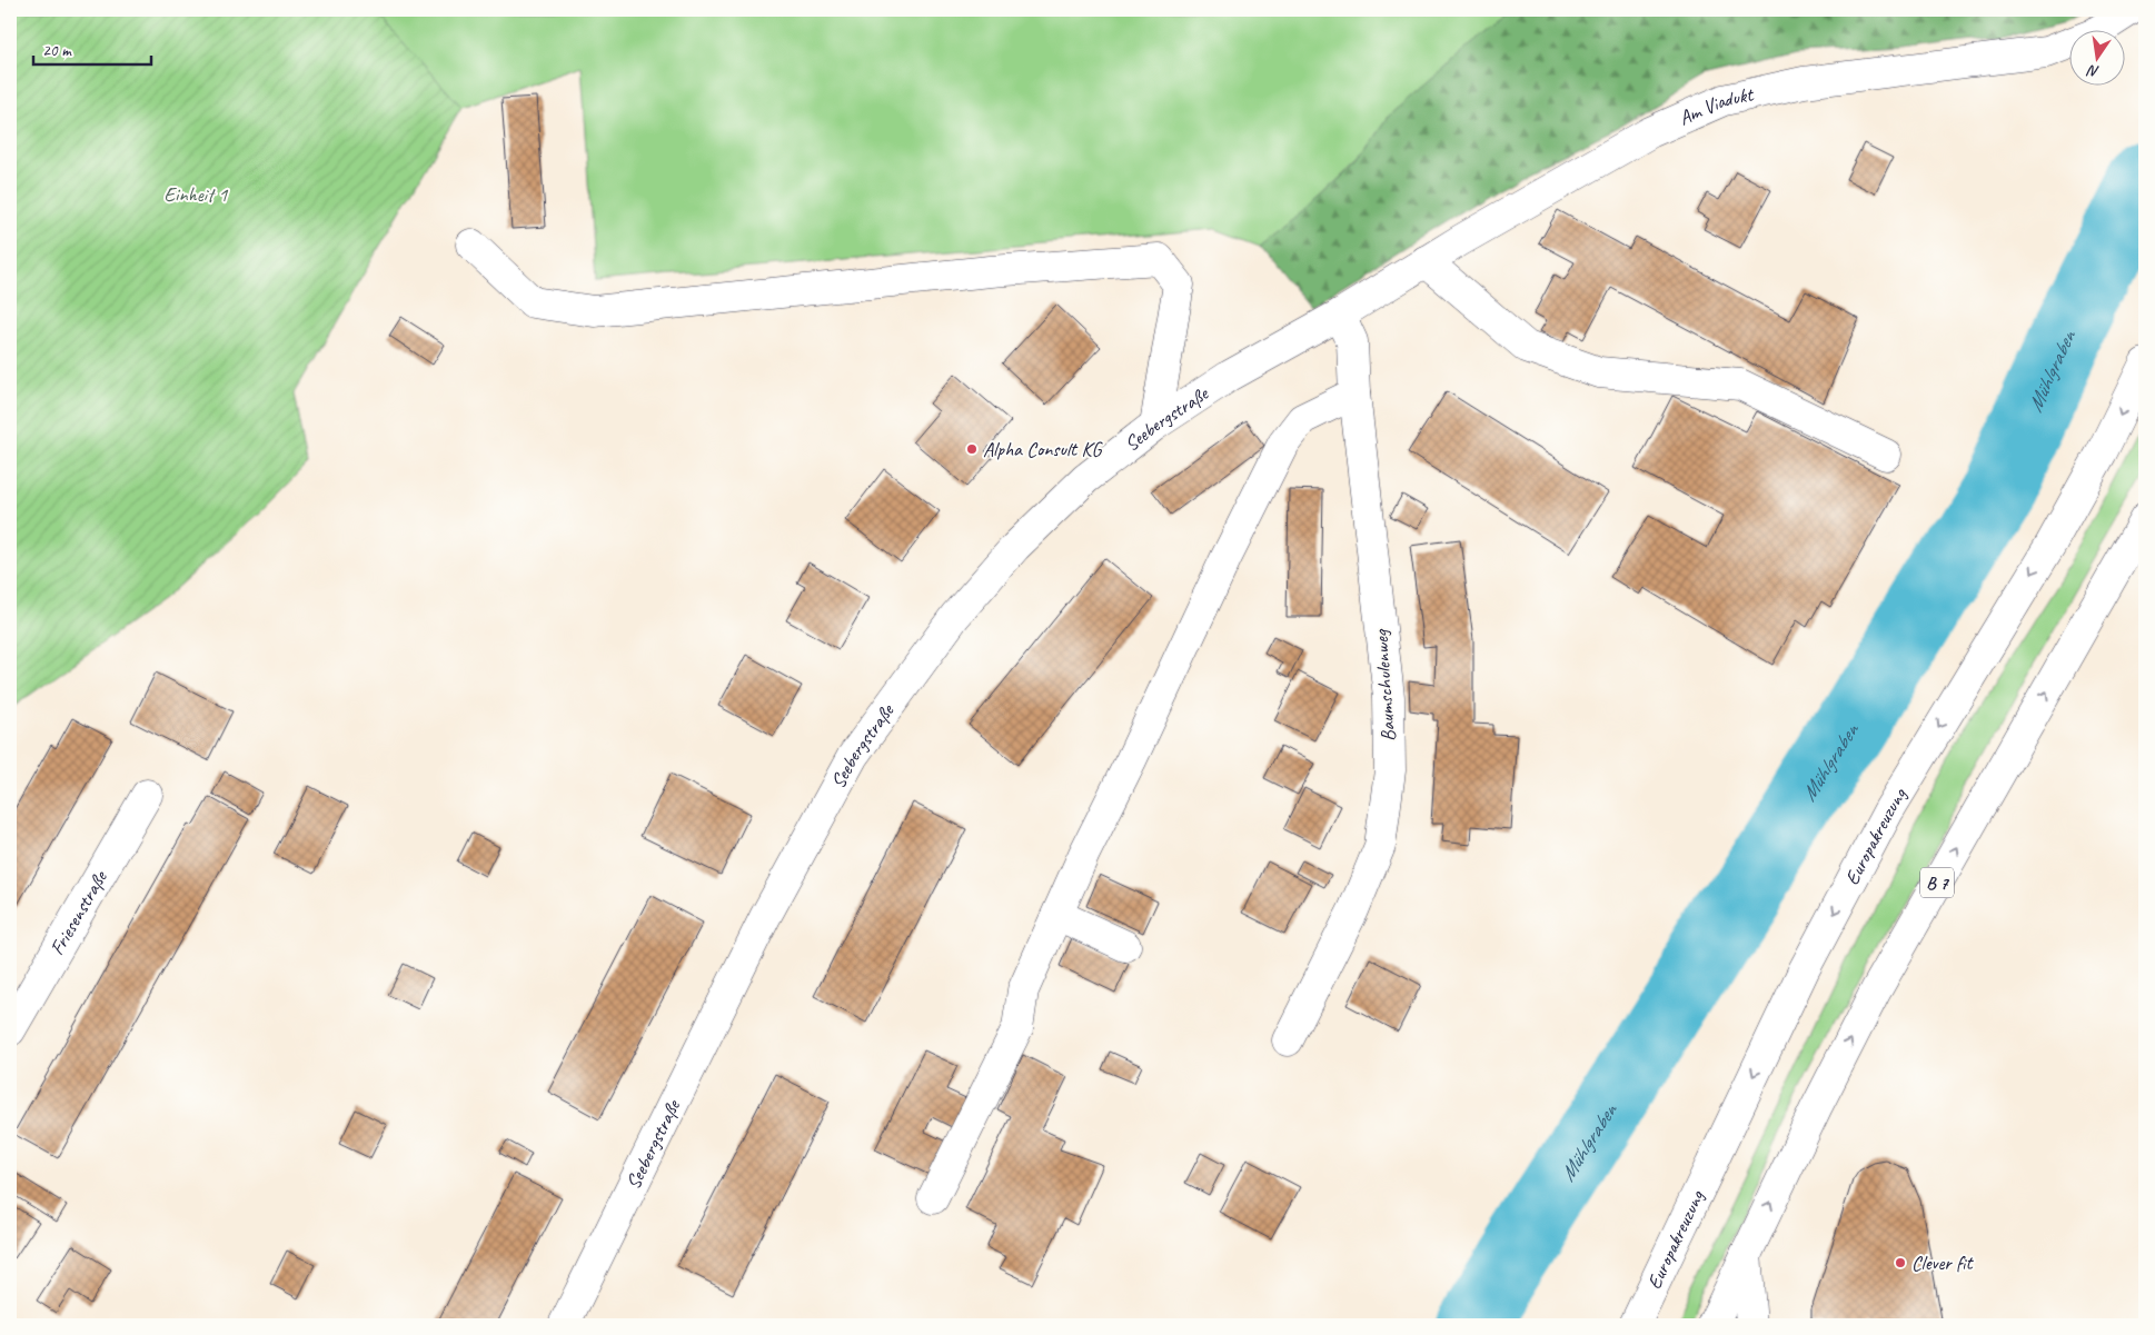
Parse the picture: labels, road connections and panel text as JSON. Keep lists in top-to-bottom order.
{
  "streets": {
    "street": [
      "Am Viadukt",
      "Seebergstraße",
      "Baumschulenweg",
      "Europakreuzung",
      "B 7",
      "Friesenstraße"
    ]
  },
  "crossings": [
    ["Am Viadukt", "Seebergstraße"],
    ["Am Viadukt", "Baumschulenweg"],
    ["Seebergstraße", "Baumschulenweg"]
  ],
  "water": ["Mühlgraben"],
  "parks": ["Einheit 1"],
  "places": ["Alpha Consult KG", "Clever fit"],
  "scale_bar": "20 m",
  "north": "bottom"
}
